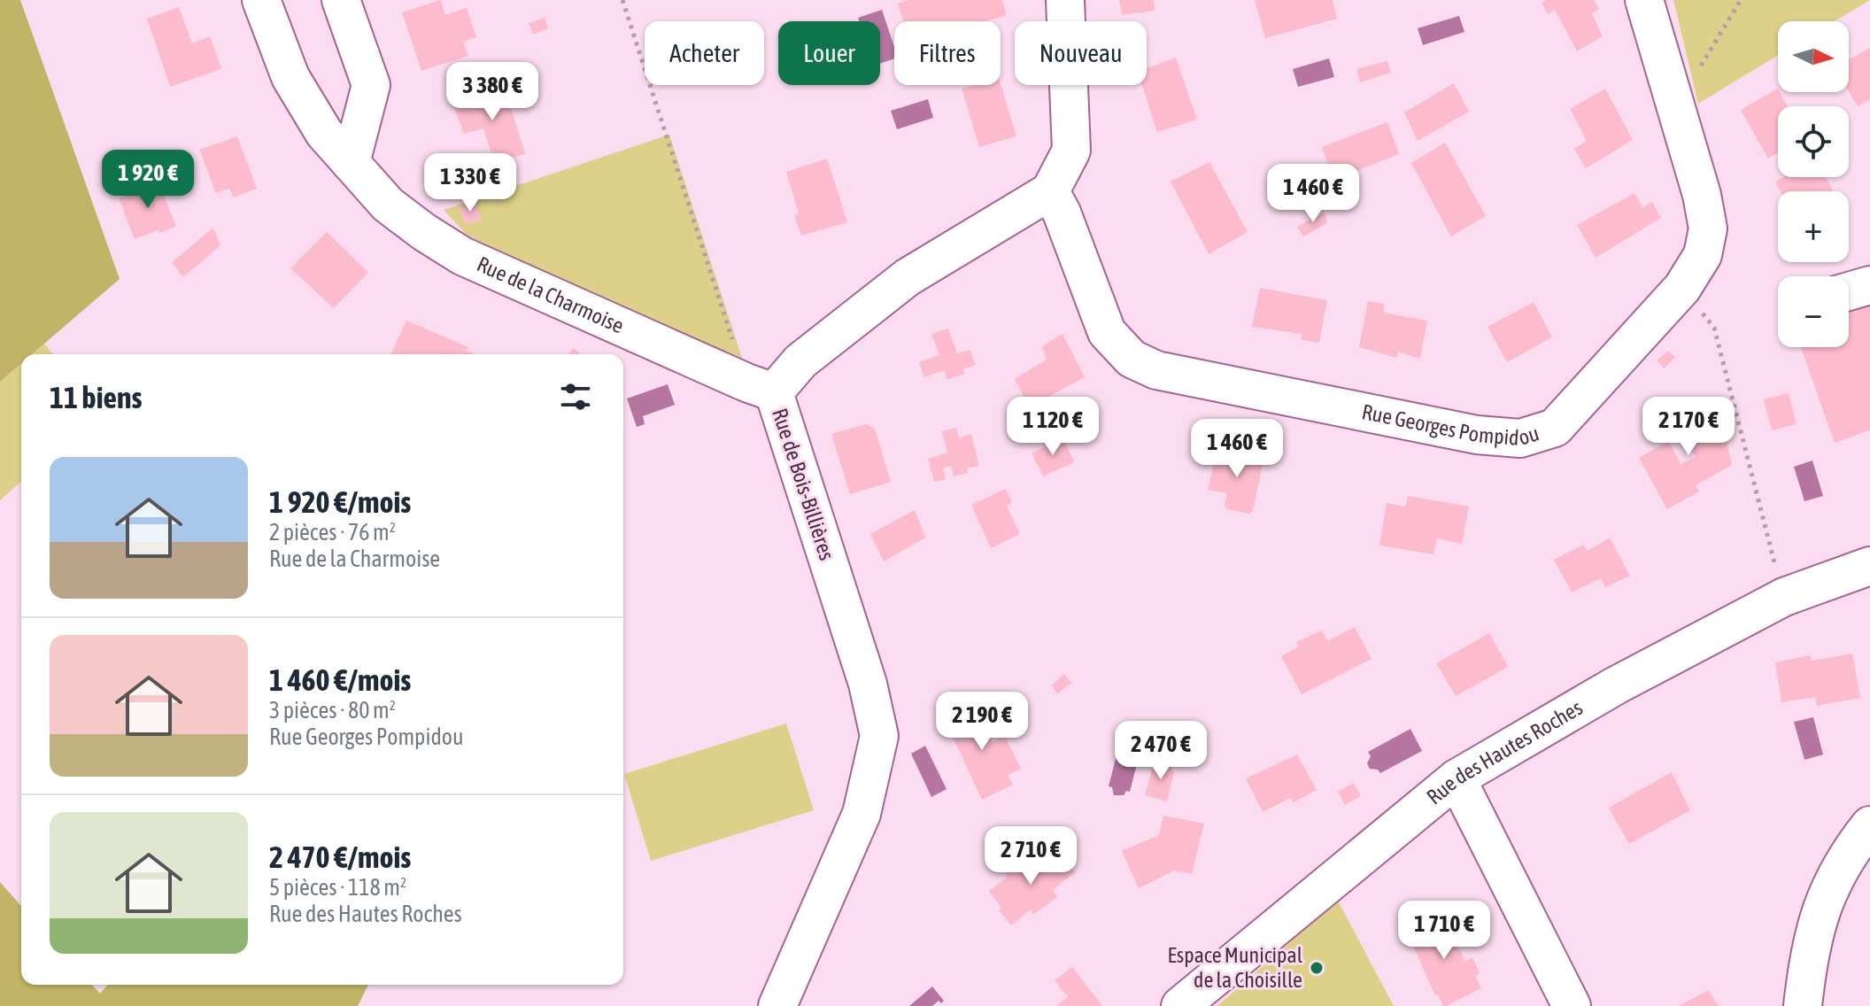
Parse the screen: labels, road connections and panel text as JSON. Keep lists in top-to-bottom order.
{
  "streets": {
    "street": [
      "Rue de la Charmoise",
      "Rue Georges Pompidou",
      "Rue de Bois-Billières",
      "Rue des Hautes Roches"
    ]
  },
  "crossings": [
    ["Rue de la Charmoise", "Rue de Bois-Billières"],
    ["Rue Georges Pompidou", "Rue de Bois-Billières"]
  ],
  "places": ["Espace Municipal de la Choisille"],
  "north": "right",
  "page": {
    "map_buttons": ["+", "−"],
    "chip": [
      "Acheter",
      "Louer",
      "Filtres",
      "Nouveau"
    ],
    "price": [
      "3 380 €",
      "1 920 €",
      "1 330 €",
      "1 460 €",
      "1 120 €",
      "2 170 €",
      "1 460 €",
      "2 190 €",
      "2 470 €",
      "2 710 €",
      "1 710 €"
    ],
    "heading": "11 biens",
    "list": [
      {
        "name": "1 920 €/mois",
        "note": "2 pièces · 76 m² · Rue de la Charmoise"
      },
      {
        "name": "1 460 €/mois",
        "note": "3 pièces · 80 m² · Rue Georges Pompidou"
      },
      {
        "name": "2 470 €/mois",
        "note": "5 pièces · 118 m² · Rue des Hautes Roches"
      }
    ]
  }
}
